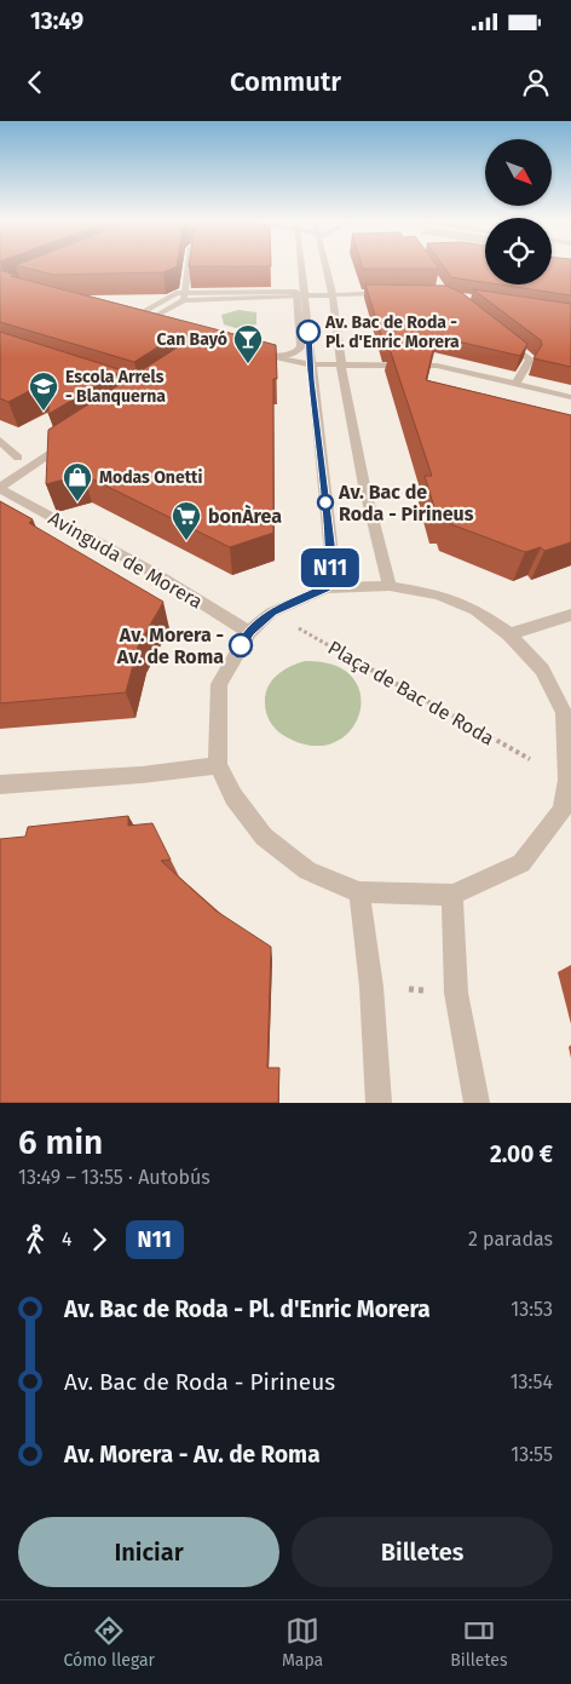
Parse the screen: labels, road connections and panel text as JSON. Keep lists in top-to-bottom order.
{
  "streets": {
    "street": ["Avinguda de Morera"],
    "path": ["Plaça de Bac de Roda"]
  },
  "places": {
    "other": ["Av. Bac de Roda - Pl. d'Enric Morera", "Av. Bac de Roda - Pirineus", "Av. Morera - Av. de Roma"],
    "bar": ["Can Bayó"],
    "school or university": ["Escola Arrels - Blanquerna"],
    "shop": ["Modas Onetti"],
    "supermarket": ["bonÀrea"]
  },
  "lines": ["bus line N11"],
  "north": "bottom right",
  "page": {
    "status": "13:49",
    "header": "Commutr",
    "on_map": "N11",
    "heading": ["6 min", "13:49 – 13:55 · Autobús", "2.00 €"],
    "legs": ["4", "N11", "2 paradas"],
    "list": [
      {
        "name": "Av. Bac de Roda - Pl. d'Enric Morera",
        "value": "13:53"
      },
      {
        "name": "Av. Bac de Roda - Pirineus",
        "value": "13:54"
      },
      {
        "name": "Av. Morera - Av. de Roma",
        "value": "13:55"
      }
    ],
    "buttons": ["Iniciar", "Billetes"],
    "tabs": ["Cómo llegar", "Mapa", "Billetes"]
  }
}
